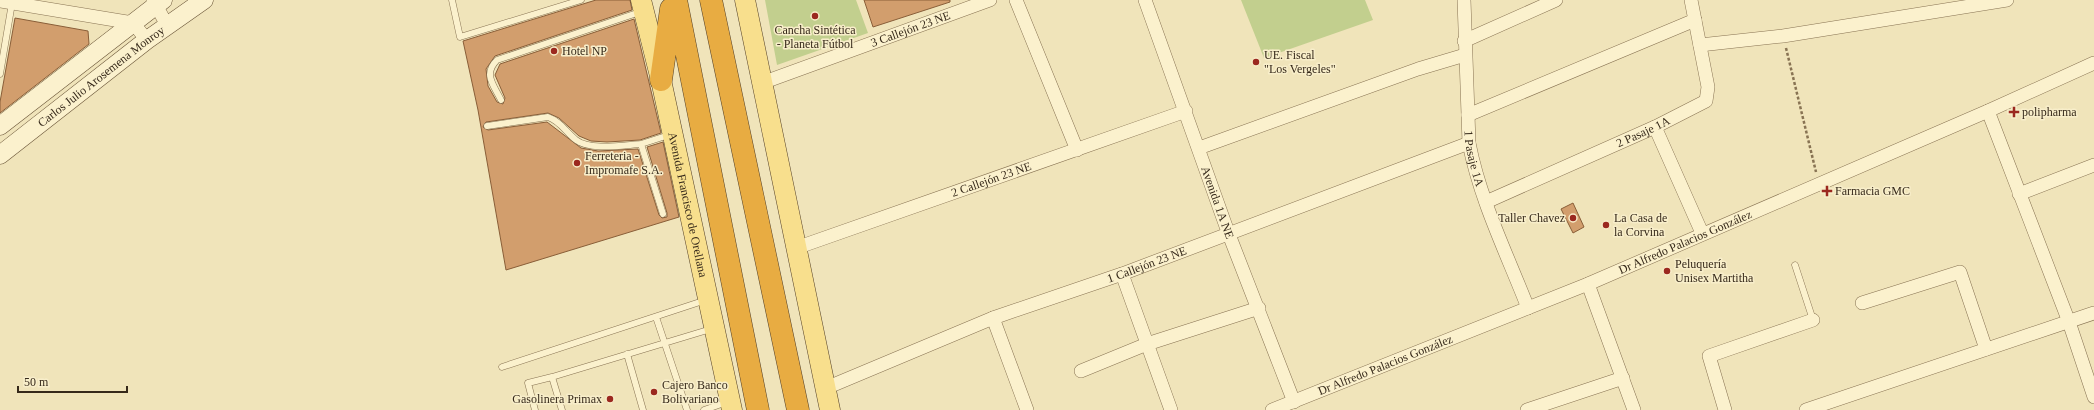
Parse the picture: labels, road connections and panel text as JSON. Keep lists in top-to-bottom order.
{
  "streets": {
    "main road": ["Carlos Julio Arosemena Monroy", "Avenida Francisco de Orellana"],
    "street": [
      "3 Callejón 23 NE",
      "2 Pasaje 1A",
      "1 Pasaje 1A",
      "2 Callejón 23 NE",
      "Avenida 1A NE",
      "Dr Alfredo Palacios González",
      "1 Callejón 23 NE"
    ]
  },
  "crossings": [
    ["2 Pasaje 1A", "1 Pasaje 1A"],
    ["1 Pasaje 1A", "Dr Alfredo Palacios González"],
    ["1 Pasaje 1A", "1 Callejón 23 NE"],
    ["2 Callejón 23 NE", "Avenida 1A NE"],
    ["Avenida 1A NE", "Dr Alfredo Palacios González"],
    ["Avenida 1A NE", "1 Callejón 23 NE"]
  ],
  "places": {
    "other": [
      "Cancha Sintética - Planeta Fútbol",
      "Hotel NP",
      "UE. Fiscal \"Los Vergeles\"",
      "Ferreteria - Impromafe S.A.",
      "Taller Chavez",
      "La Casa de la Corvina",
      "Peluquería Unisex Martitha",
      "Cajero Banco Bolivariano",
      "Gasolinera Primax"
    ],
    "health": ["polipharma", "Farmacia GMC"]
  },
  "scale_bar": "50 m"
}
